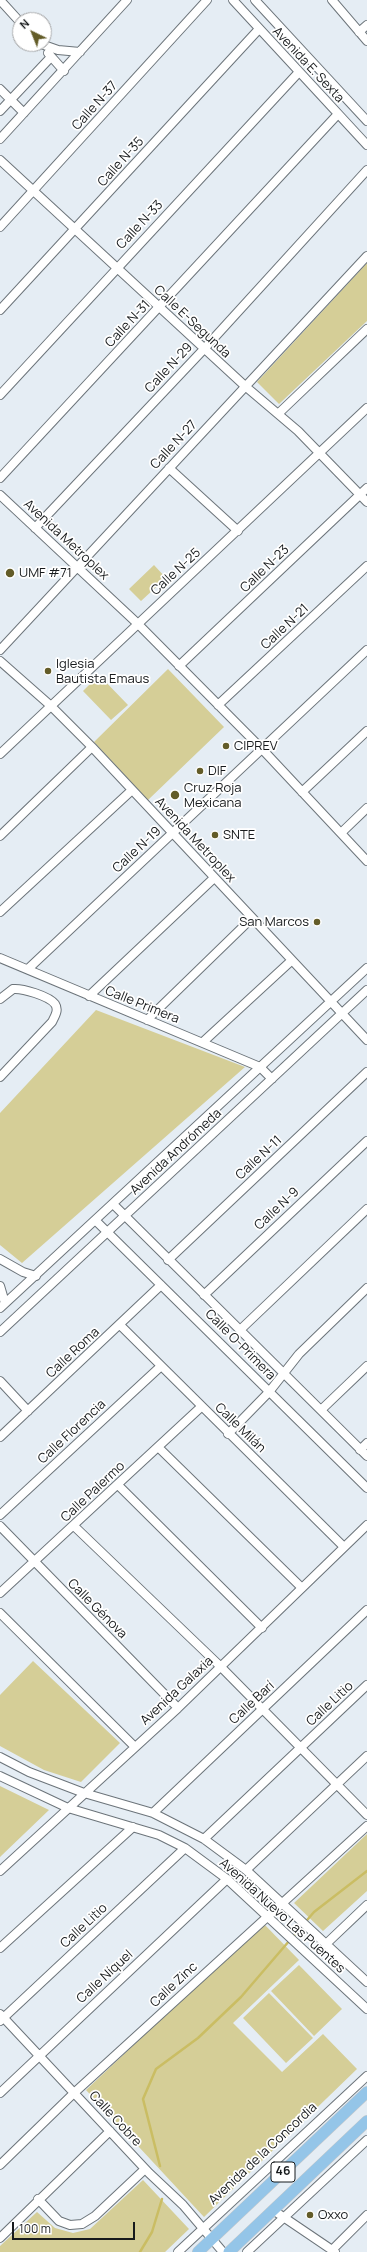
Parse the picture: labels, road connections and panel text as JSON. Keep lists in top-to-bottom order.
{
  "streets": {
    "main road": ["Avenida de la Concordia", "46"],
    "street": [
      "Avenida E. Sexta",
      "Calle N-37",
      "Calle N-35",
      "Calle N-33",
      "Calle E-Segunda",
      "Calle N-31",
      "Calle N-29",
      "Calle N-27",
      "Avenida Metroplex",
      "Calle N-23",
      "Calle N-25",
      "Calle N-21",
      "Calle N-19",
      "Calle Primera",
      "Avenida Andrómeda",
      "Calle N-11",
      "Calle N-9",
      "Calle O-Primera",
      "Calle Roma",
      "Calle Milán",
      "Calle Florencia",
      "Calle Palermo",
      "Calle Génova",
      "Avenida Galaxia",
      "Calle Barí",
      "Calle Litio",
      "Avenida Nuevo Las Puentes",
      "Calle Níquel",
      "Calle Zinc",
      "Calle Cobre"
    ]
  },
  "crossings": [
    ["Avenida E. Sexta", "Calle N-35"],
    ["Avenida E. Sexta", "Calle N-33"],
    ["Avenida E. Sexta", "Calle N-31"],
    ["Calle N-37", "Calle E-Segunda"],
    ["Calle N-35", "Calle E-Segunda"],
    ["Calle N-33", "Calle E-Segunda"],
    ["Calle E-Segunda", "Calle N-31"],
    ["Calle E-Segunda", "Calle N-29"],
    ["Calle E-Segunda", "Calle N-27"],
    ["Calle E-Segunda", "Calle N-23"],
    ["Calle E-Segunda", "Calle N-25"],
    ["Calle N-29", "Avenida Metroplex"],
    ["Calle N-27", "Avenida Metroplex"],
    ["Avenida Metroplex", "Calle N-23"],
    ["Avenida Metroplex", "Calle N-25"],
    ["Avenida Metroplex", "Calle N-21"],
    ["Avenida Metroplex", "Calle N-19"],
    ["Avenida Metroplex", "Avenida Andrómeda"],
    ["Calle N-19", "Calle Primera"],
    ["Calle Primera", "Avenida Andrómeda"],
    ["Avenida Andrómeda", "Calle O-Primera"],
    ["Calle N-11", "Calle O-Primera"],
    ["Calle N-9", "Calle O-Primera"],
    ["Calle O-Primera", "Calle Roma"],
    ["Calle Roma", "Calle Milán"],
    ["Calle Milán", "Calle Florencia"],
    ["Calle Milán", "Calle Palermo"],
    ["Calle Milán", "Avenida Galaxia"],
    ["Calle Palermo", "Calle Génova"],
    ["Calle Génova", "Avenida Galaxia"],
    ["Avenida Galaxia", "Avenida Nuevo Las Puentes"],
    ["Calle Barí", "Avenida Nuevo Las Puentes"],
    ["Calle Litio", "Avenida Nuevo Las Puentes"],
    ["Calle Litio", "Calle Cobre"],
    ["Avenida Nuevo Las Puentes", "Calle Níquel"],
    ["Avenida Nuevo Las Puentes", "Calle Zinc"],
    ["Calle Níquel", "Calle Cobre"],
    ["Calle Zinc", "Calle Cobre"],
    ["Calle Cobre", "Avenida de la Concordia"]
  ],
  "places": [
    "UMF #71",
    "Iglesia Bautista Emaus",
    "CIPREV",
    "DIF",
    "Cruz Roja Mexicana",
    "SNTE",
    "San Marcos",
    "Oxxo"
  ],
  "scale_bar": "100 m",
  "north": "top left"
}
